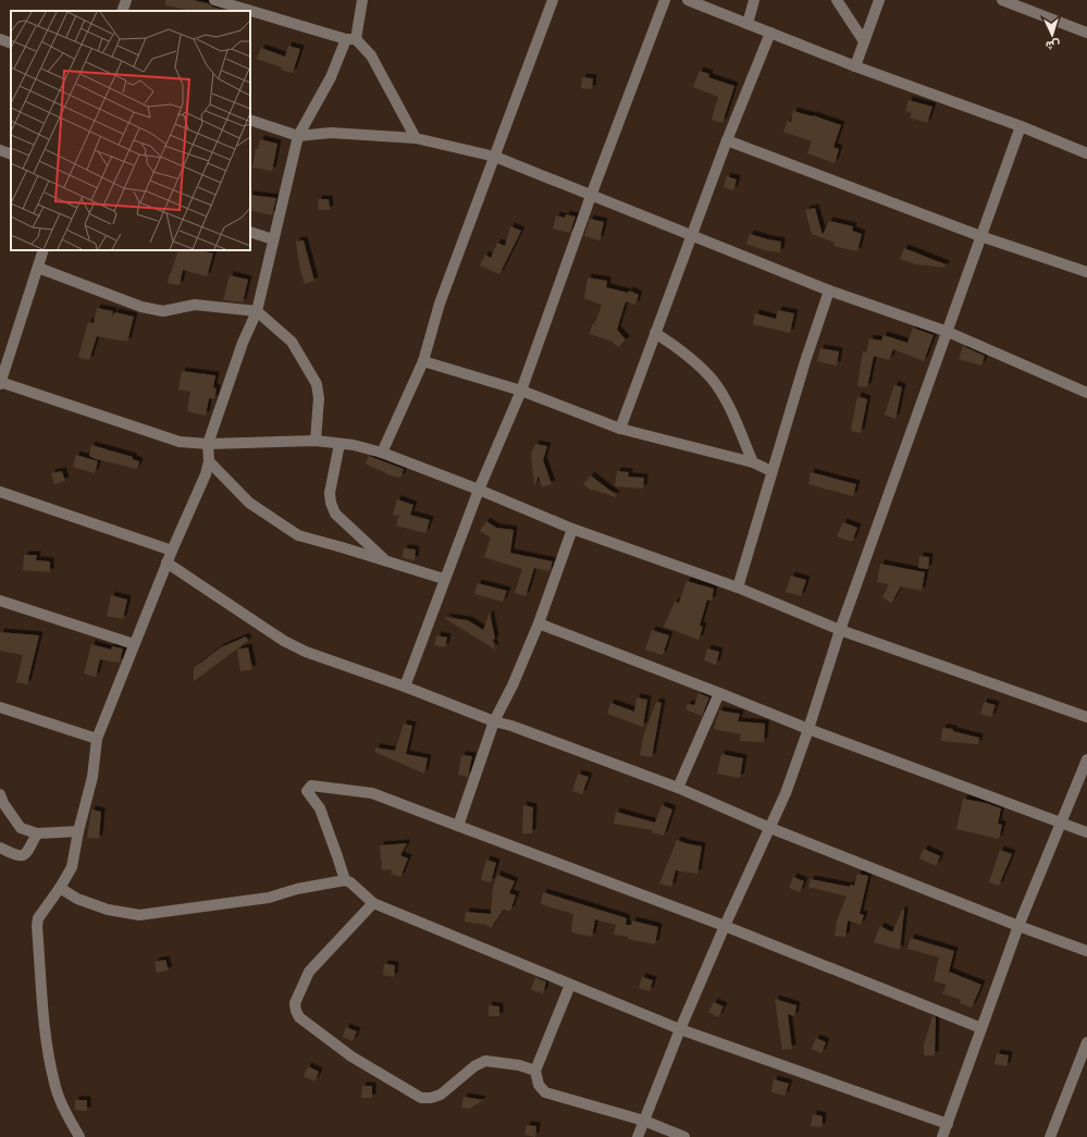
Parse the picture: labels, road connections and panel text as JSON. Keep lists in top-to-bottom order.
{
  "north": "bottom"
}
